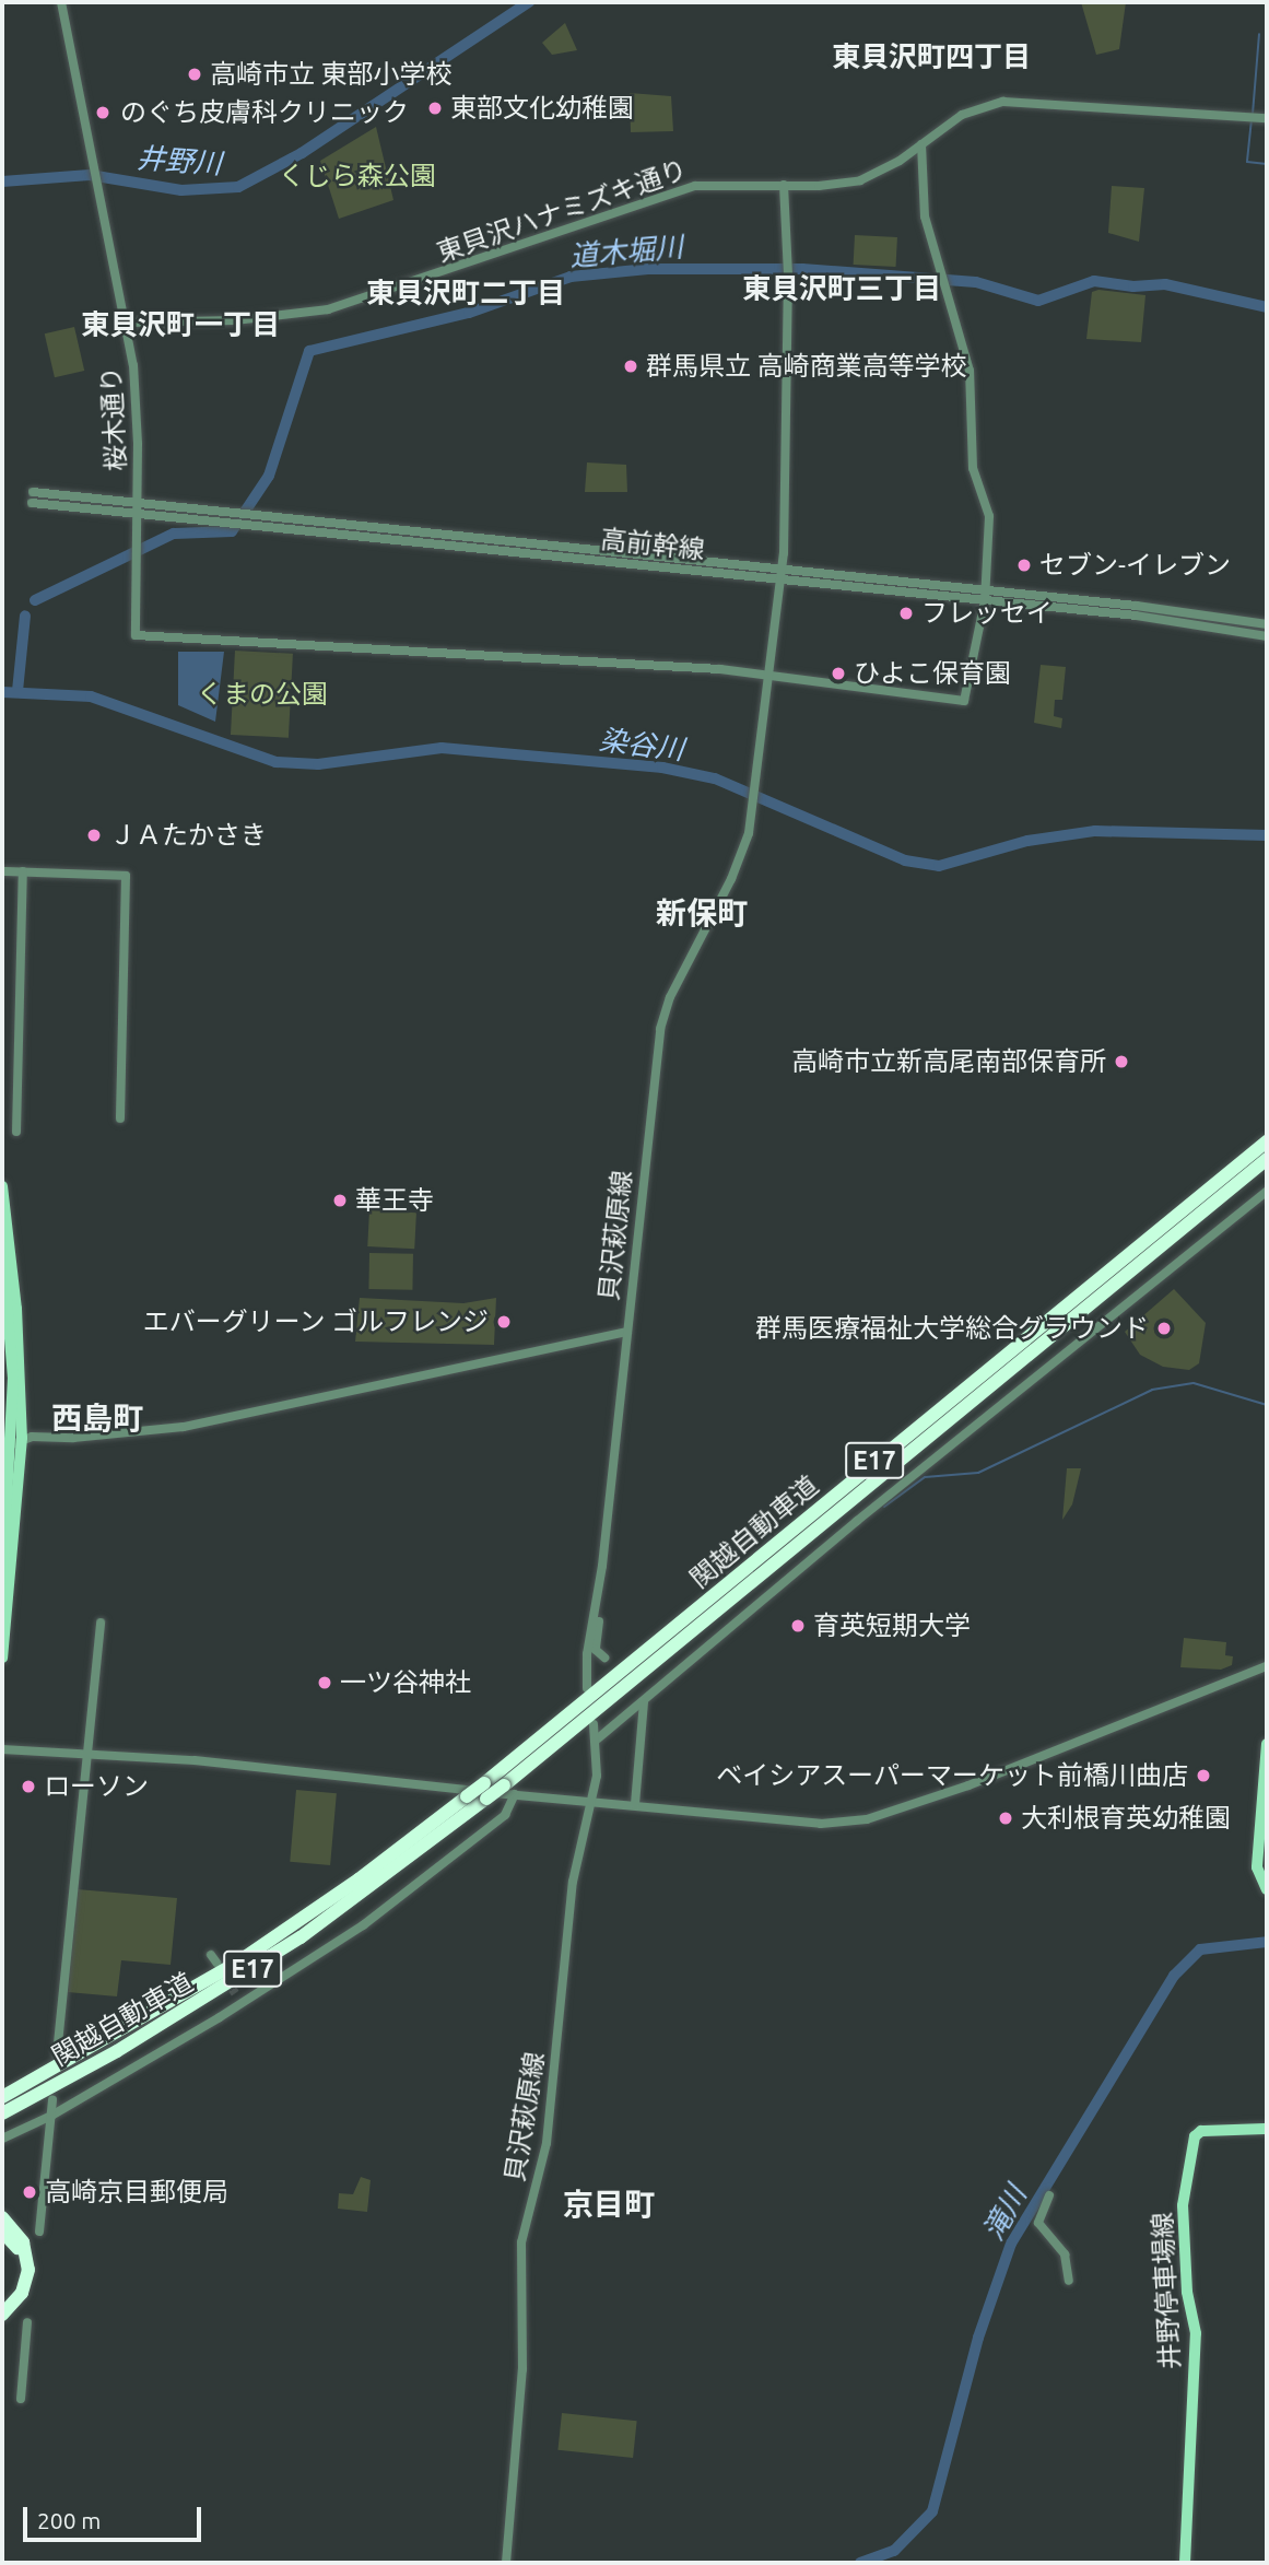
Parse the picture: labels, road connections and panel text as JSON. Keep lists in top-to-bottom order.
{
  "streets": {
    "highway": ["E17", "関越自動車道"],
    "main road": ["井野停車場線"],
    "street": [
      "東貝沢ハナミズキ通り",
      "桜木通り",
      "高前幹線",
      "貝沢萩原線"
    ]
  },
  "crossings": [
    ["東貝沢ハナミズキ通り", "桜木通り"],
    ["東貝沢ハナミズキ通り", "貝沢萩原線"],
    ["桜木通り", "高前幹線"],
    ["桜木通り", "貝沢萩原線"],
    ["高前幹線", "貝沢萩原線"]
  ],
  "districts": [
    "東貝沢町四丁目",
    "東貝沢町三丁目",
    "東貝沢町二丁目",
    "東貝沢町一丁目",
    "新保町",
    "西島町",
    "京目町"
  ],
  "water": [
    "井野川",
    "道木堀川",
    "染谷川",
    "滝川"
  ],
  "parks": ["くじら森公園", "くまの公園"],
  "places": [
    "高崎市立 東部小学校",
    "東部文化幼稚園",
    "のぐち皮膚科クリニック",
    "群馬県立 高崎商業高等学校",
    "セブン-イレブン",
    "フレッセイ",
    "ひよこ保育園",
    "ＪＡたかさき",
    "高崎市立新高尾南部保育所",
    "華王寺",
    "エバーグリーン ゴルフレンジ",
    "群馬医療福祉大学総合グラウンド",
    "育英短期大学",
    "一ツ谷神社",
    "ベイシアスーパーマーケット前橋川曲店",
    "ローソン",
    "大利根育英幼稚園",
    "高崎京目郵便局"
  ],
  "scale_bar": "200 m"
}
